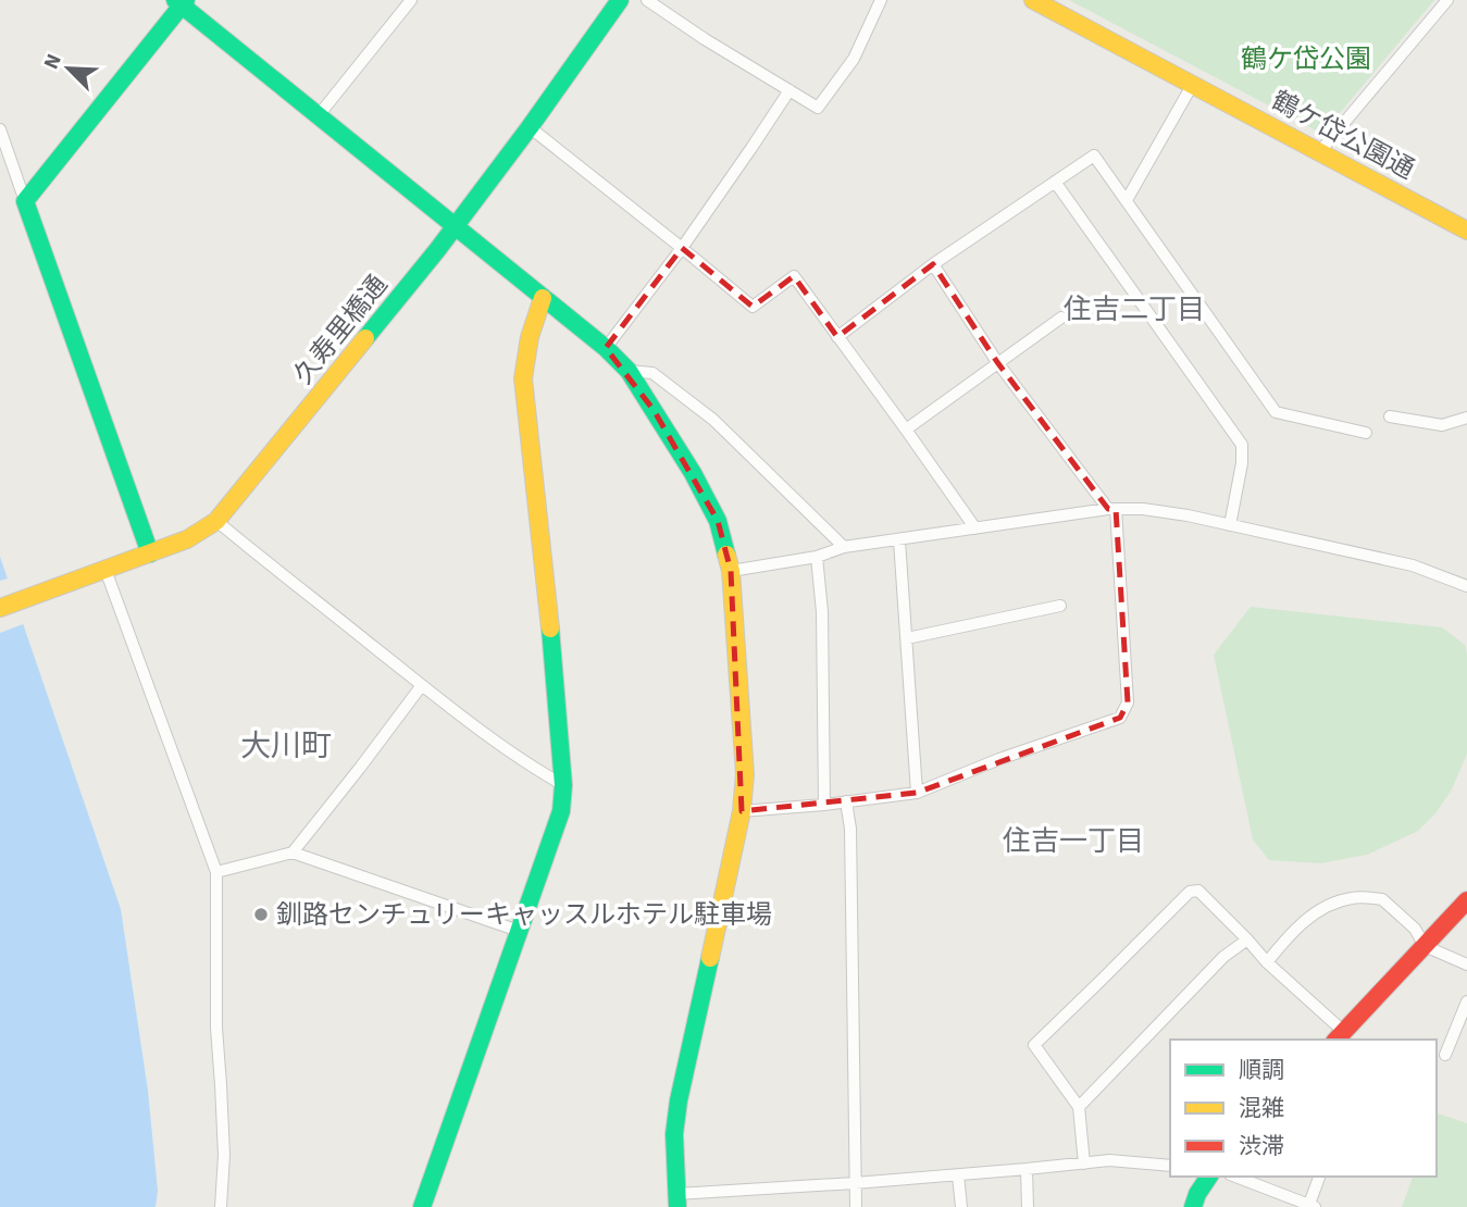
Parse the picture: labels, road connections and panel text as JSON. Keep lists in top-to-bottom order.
{
  "streets": {
    "street": ["鶴ケ岱公園通", "久寿里橋通"]
  },
  "districts": ["住吉二丁目", "大川町", "住吉一丁目"],
  "parks": ["鶴ケ岱公園"],
  "places": ["釧路センチュリーキャッスルホテル駐車場"],
  "legend": ["順調", "混雑", "渋滞"],
  "north": "top left"
}
